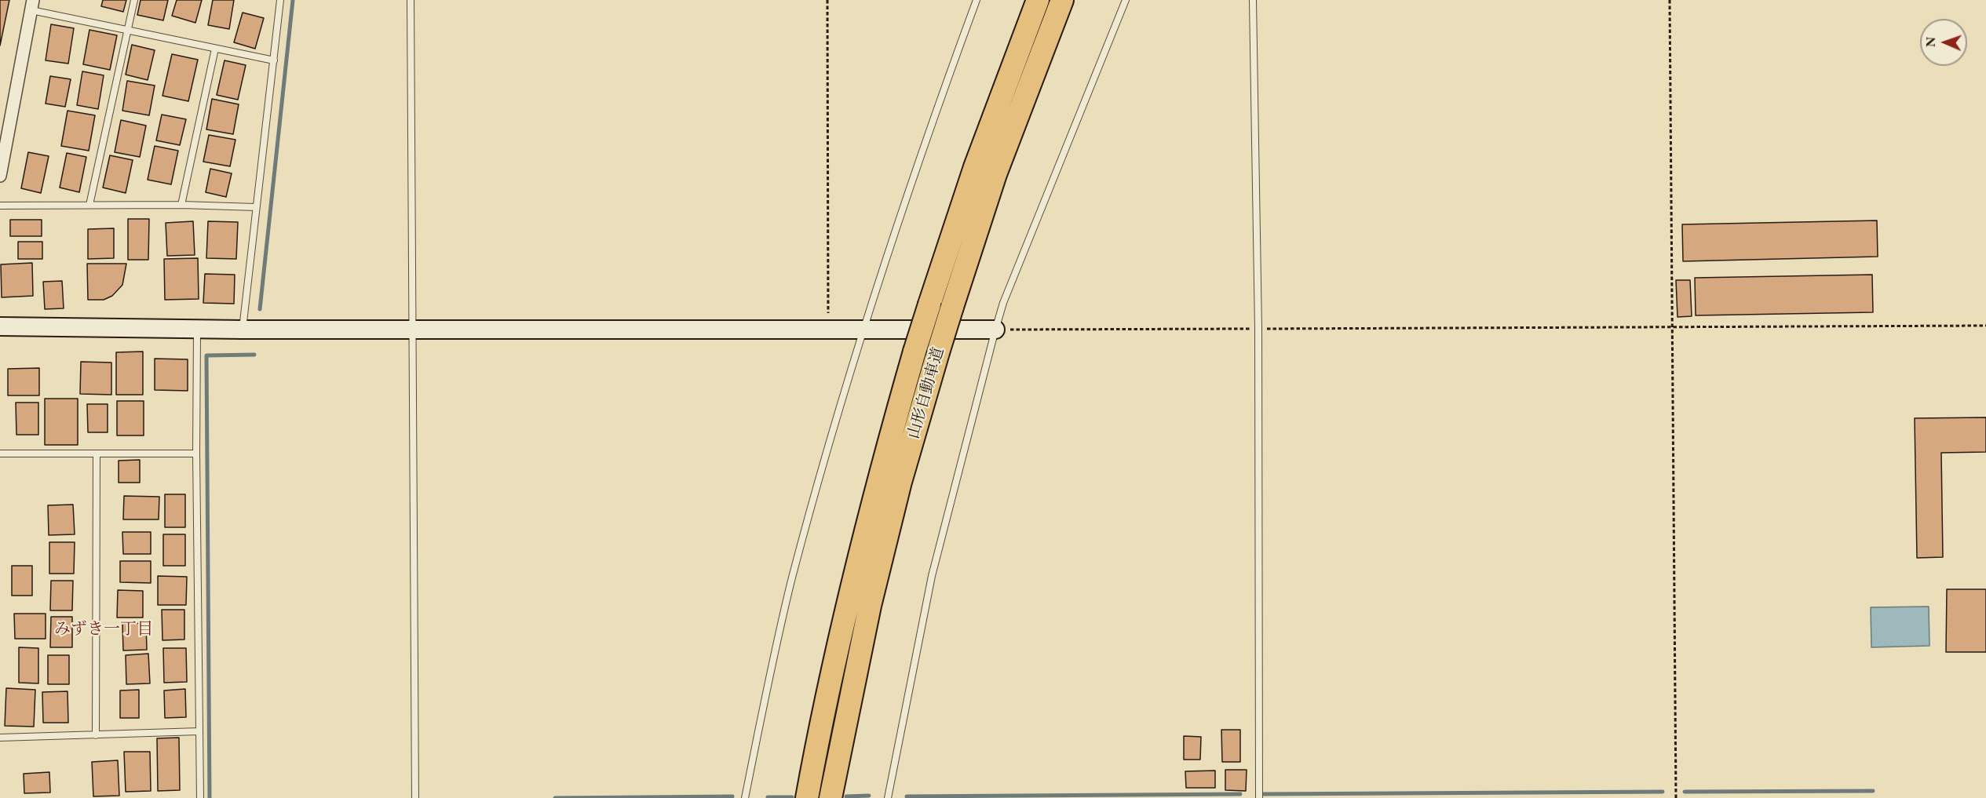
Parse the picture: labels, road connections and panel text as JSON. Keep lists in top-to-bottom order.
{
  "streets": {
    "highway": ["山形自動車道"]
  },
  "districts": ["みずき一丁目"],
  "north": "left"
}
